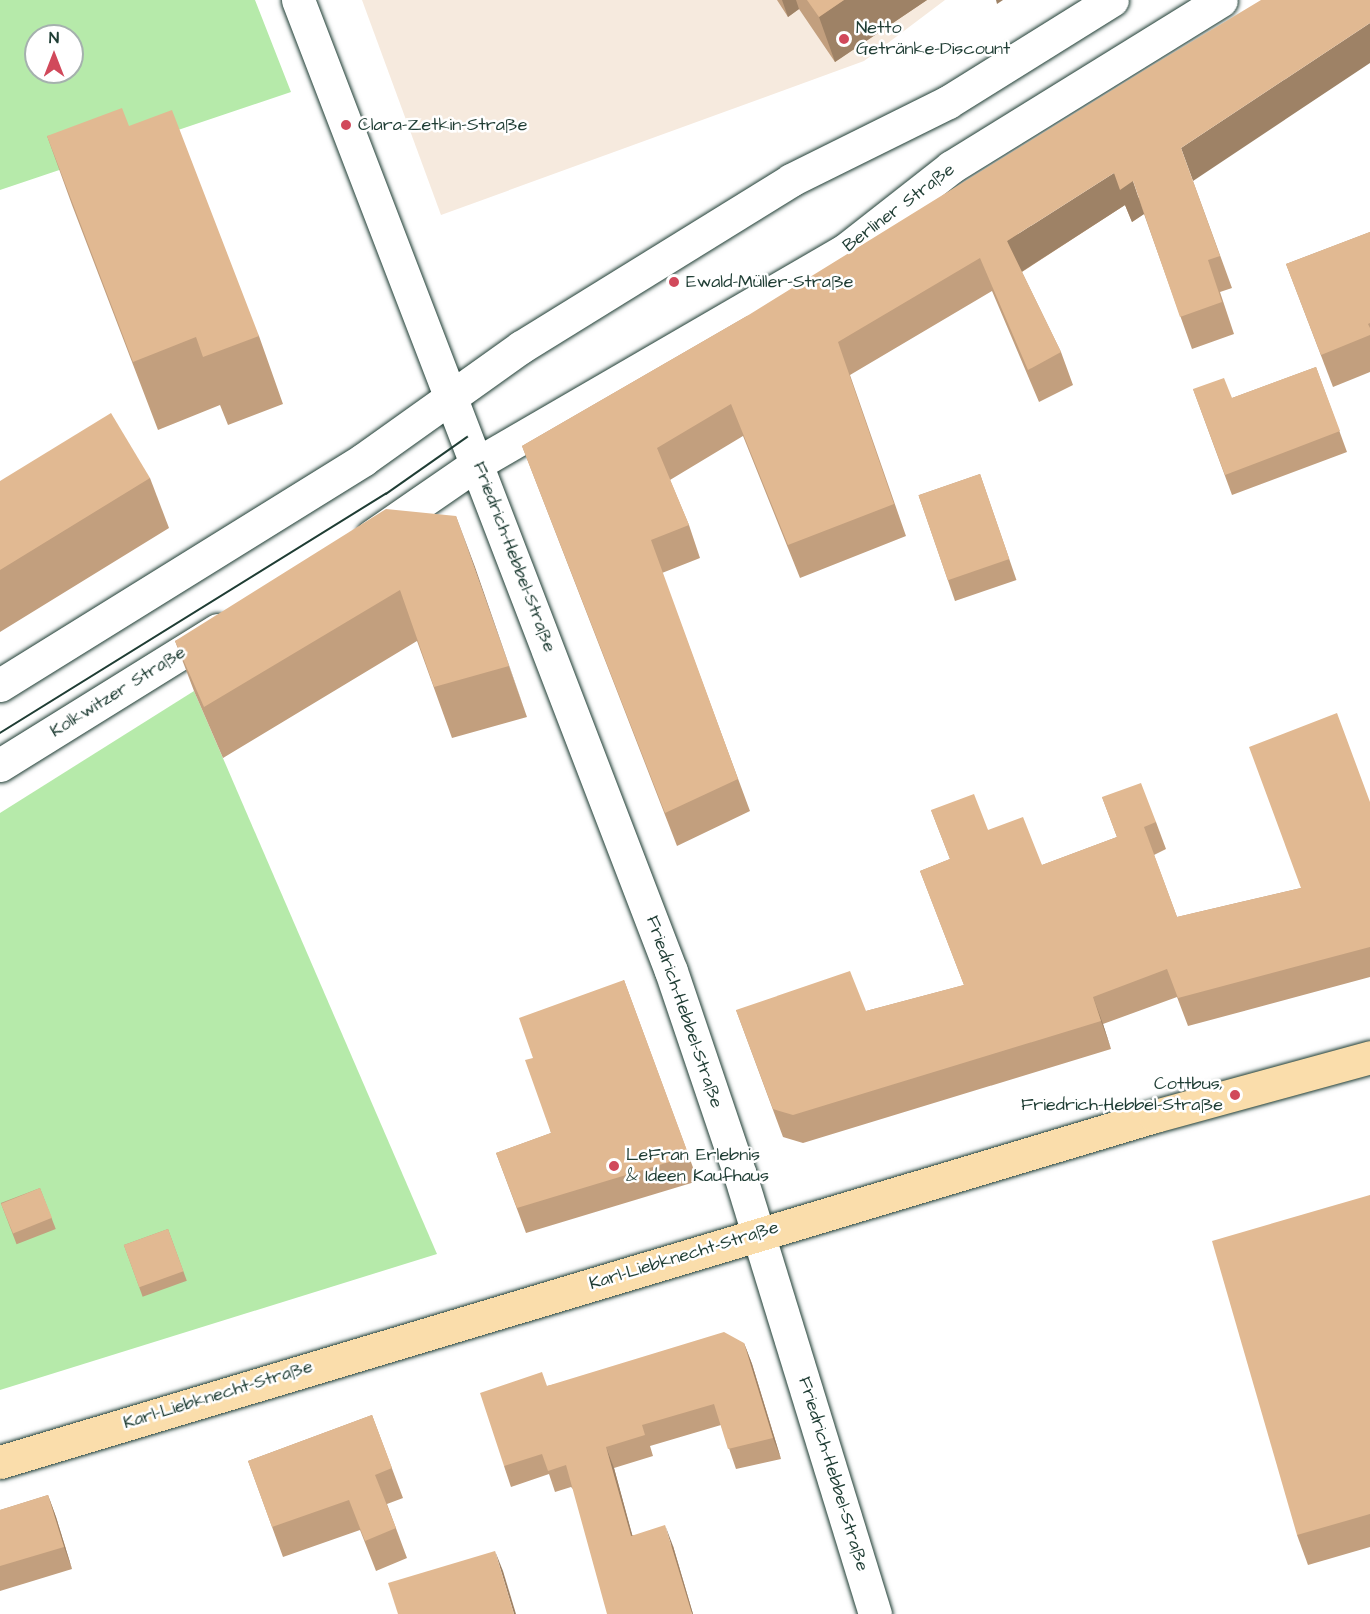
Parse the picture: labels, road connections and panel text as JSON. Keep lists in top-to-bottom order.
{
  "streets": {
    "main road": ["Karl-Liebknecht-Straße"],
    "street": ["Berliner Straße", "Friedrich-Hebbel-Straße", "Kolkwitzer Straße"]
  },
  "crossings": [
    ["Berliner Straße", "Friedrich-Hebbel-Straße"],
    ["Friedrich-Hebbel-Straße", "Karl-Liebknecht-Straße"]
  ],
  "places": [
    "Netto Getränke-Discount",
    "Clara-Zetkin-Straße",
    "Ewald-Müller-Straße",
    "Cottbus, Friedrich-Hebbel-Straße",
    "LeFran Erlebnis & Ideen Kaufhaus"
  ],
  "north": "top"
}
